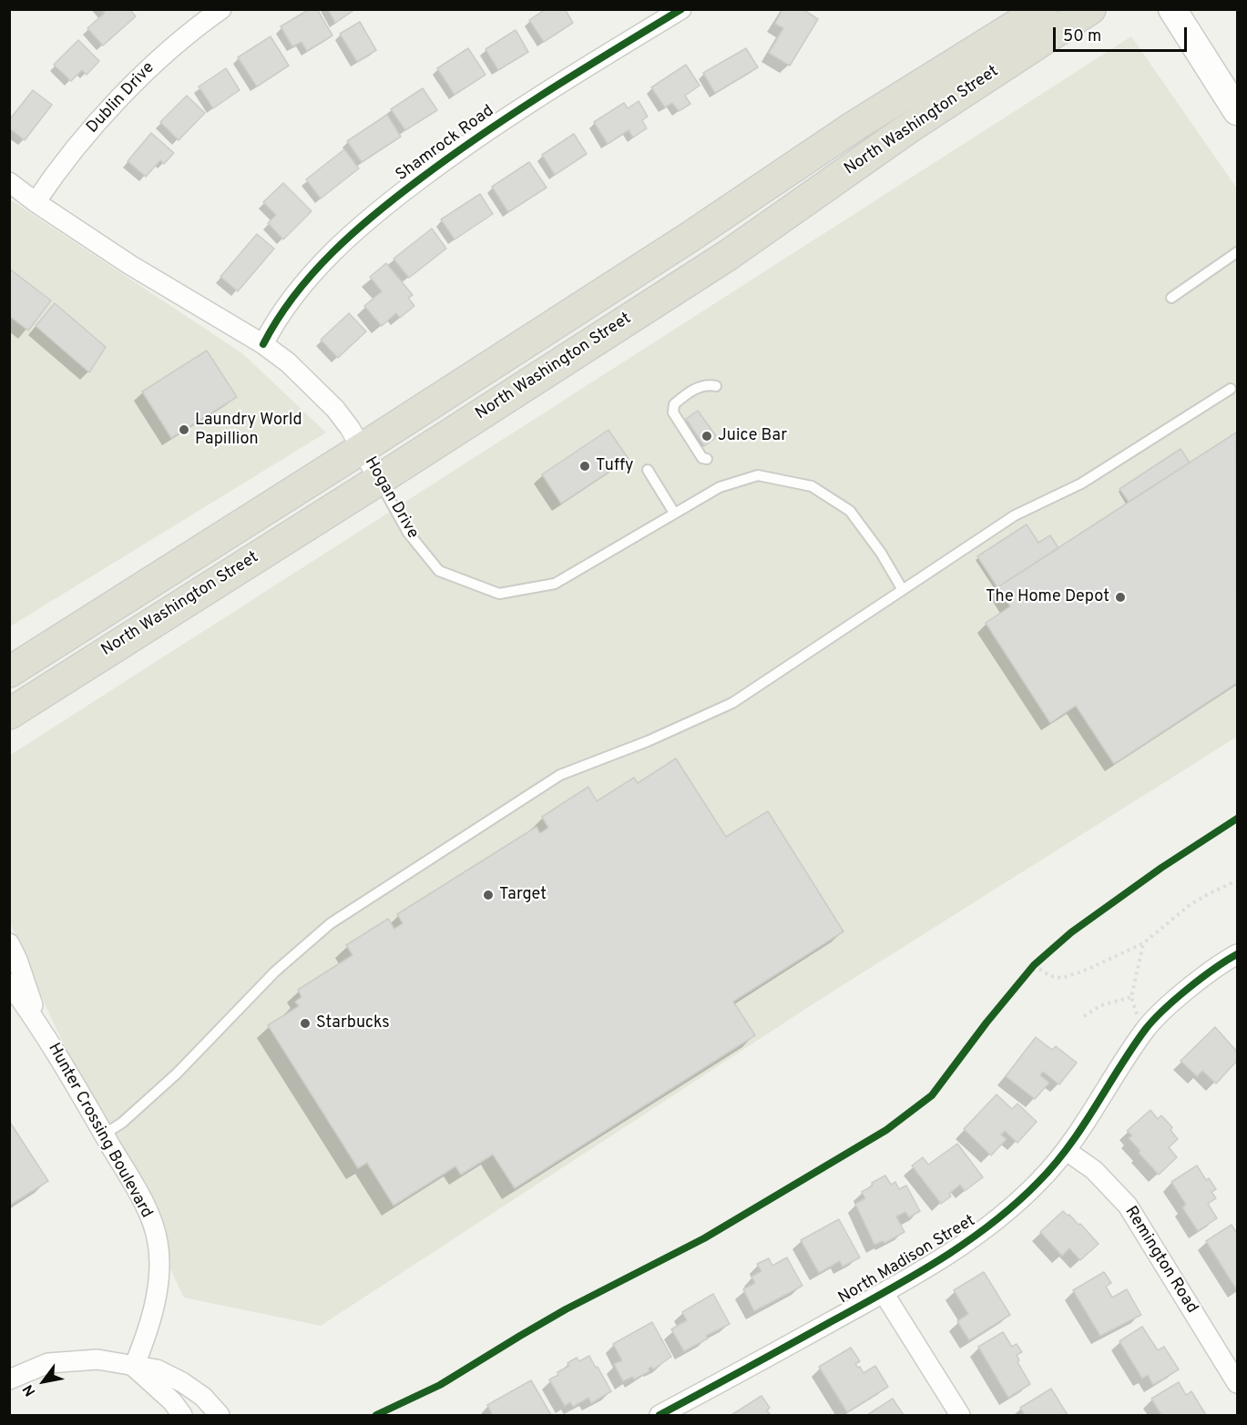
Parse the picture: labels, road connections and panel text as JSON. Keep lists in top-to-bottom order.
{
  "streets": {
    "main road": ["North Washington Street"],
    "street": [
      "Dublin Drive",
      "Shamrock Road",
      "Hogan Drive",
      "Hunter Crossing Boulevard",
      "North Madison Street",
      "Remington Road"
    ]
  },
  "crossings": [
    ["Dublin Drive", "Hogan Drive"],
    ["North Washington Street", "Hogan Drive"],
    ["Shamrock Road", "Hogan Drive"],
    ["North Madison Street", "Remington Road"]
  ],
  "places": [
    "Laundry World Papillion",
    "Juice Bar",
    "Tuffy",
    "The Home Depot",
    "Target",
    "Starbucks"
  ],
  "scale_bar": "50 m",
  "north": "bottom left"
}
